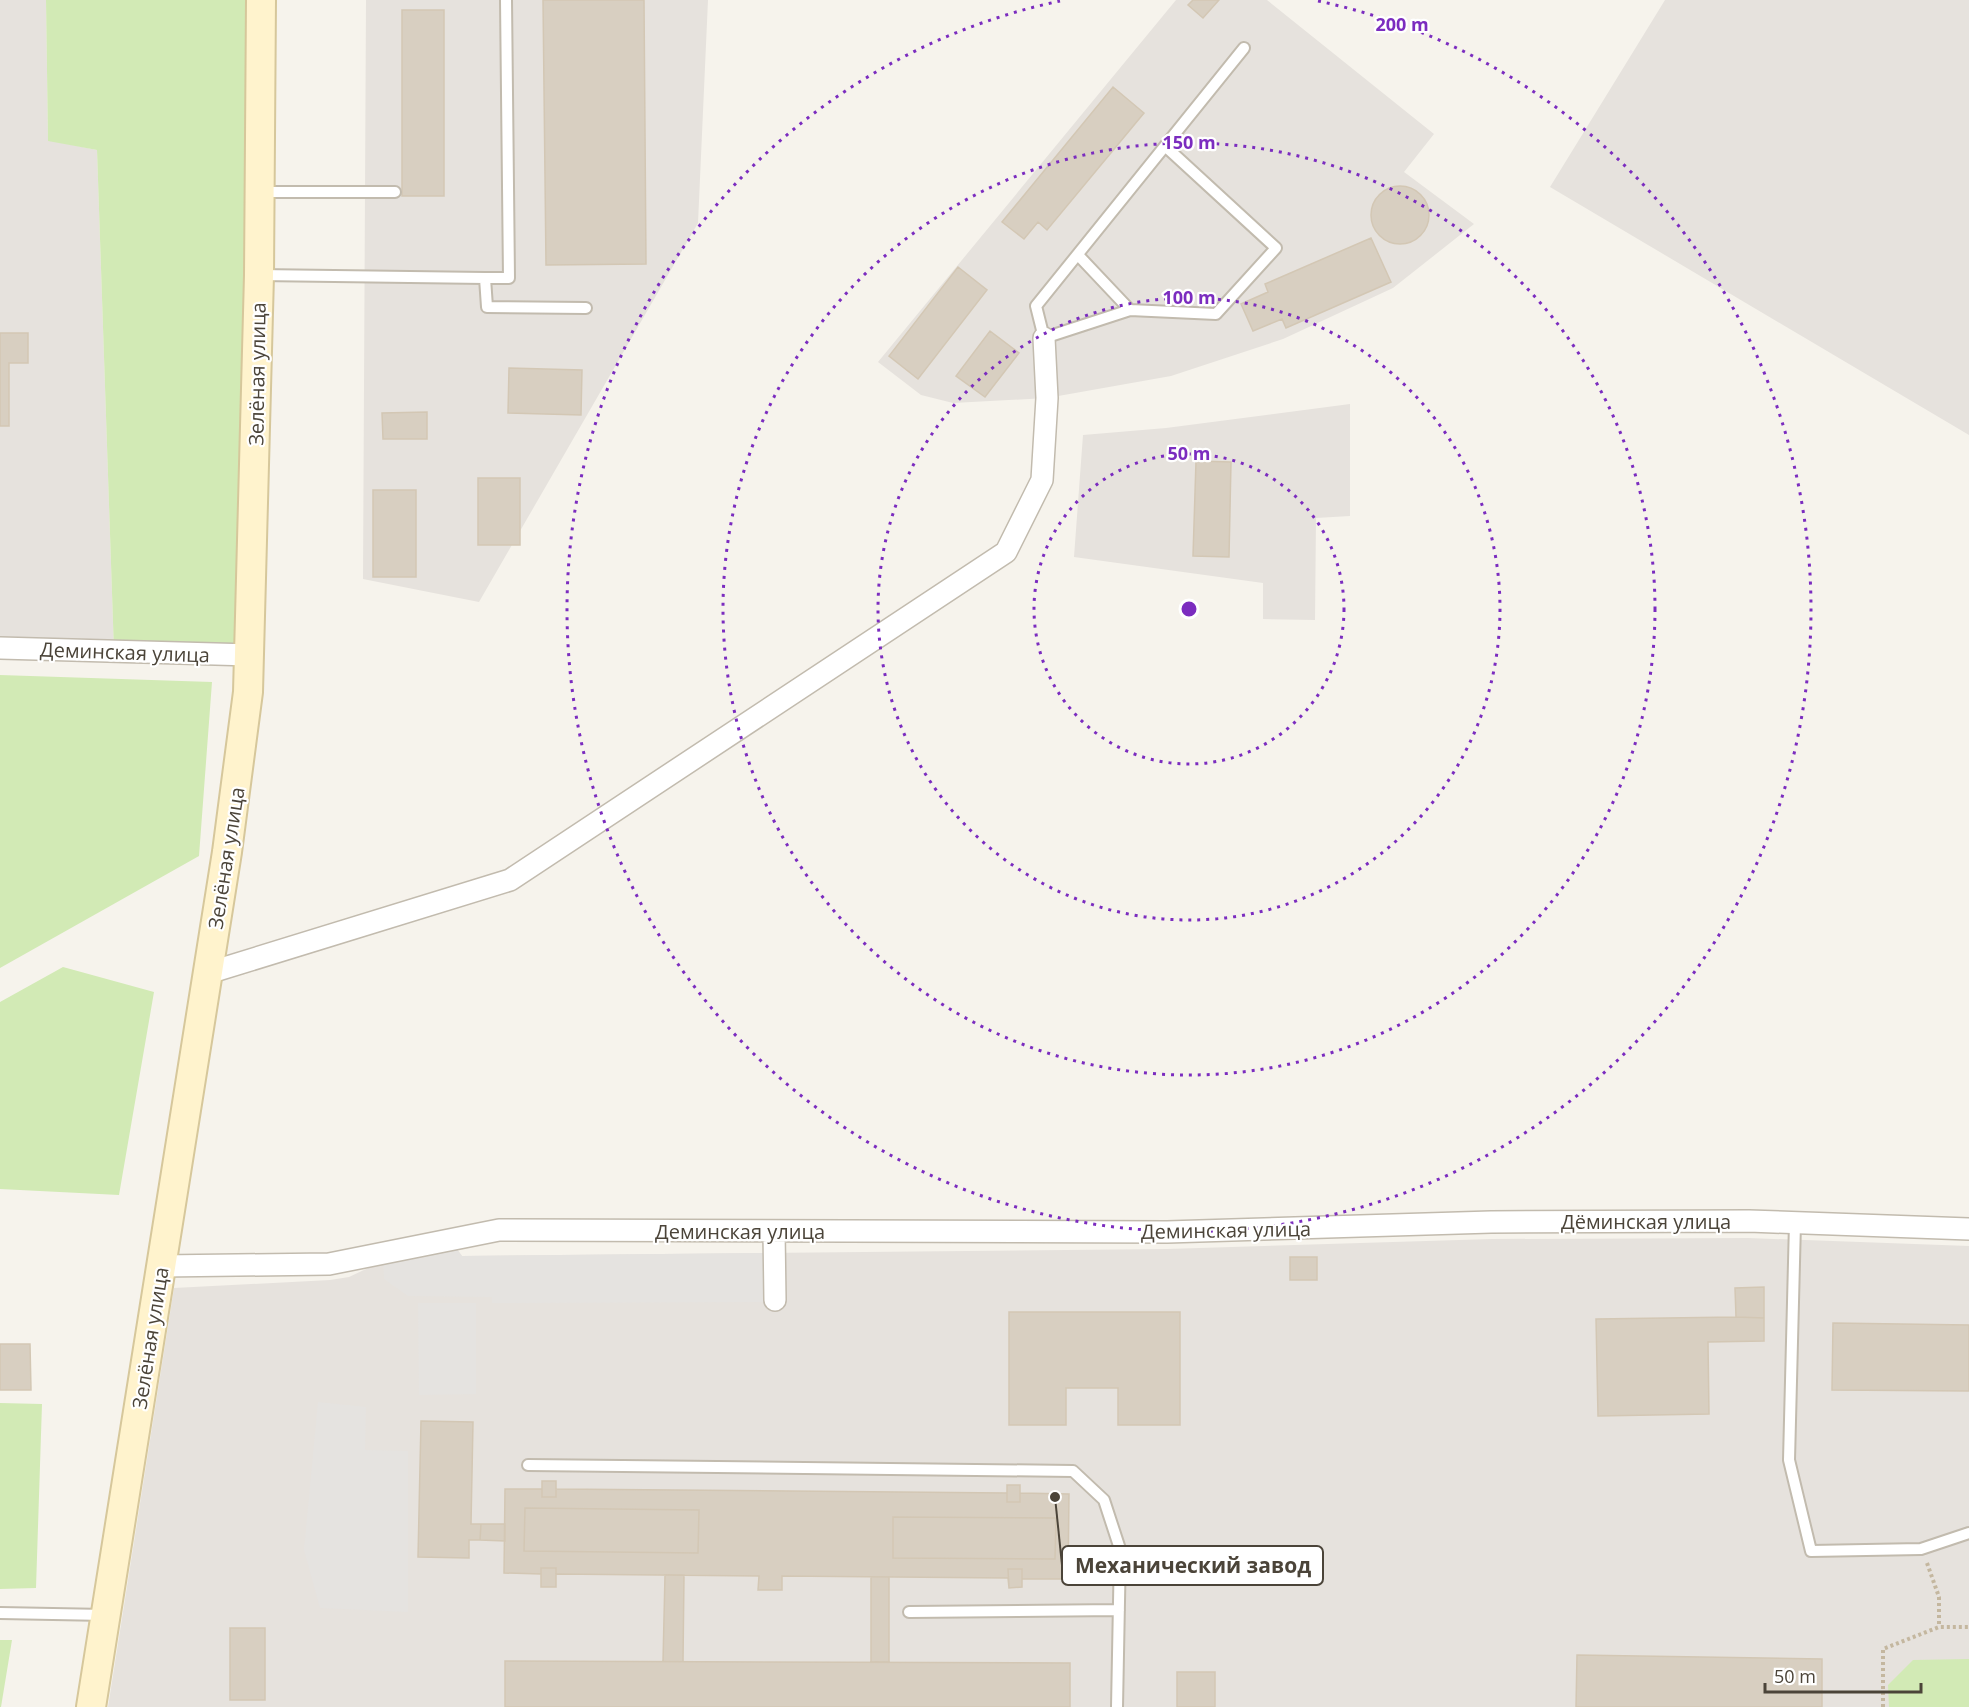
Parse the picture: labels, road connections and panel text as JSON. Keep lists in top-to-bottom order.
{
  "streets": {
    "street": ["Зелёная улица", "Деминская улица", "Дёминская улица"]
  },
  "crossings": [
    ["Зелёная улица", "Деминская улица"],
    ["Деминская улица", "Дёминская улица"]
  ],
  "places": ["Механический завод"],
  "scale_bar": "50 m",
  "rings": [
    "200 m",
    "150 m",
    "100 m",
    "50 m"
  ]
}
